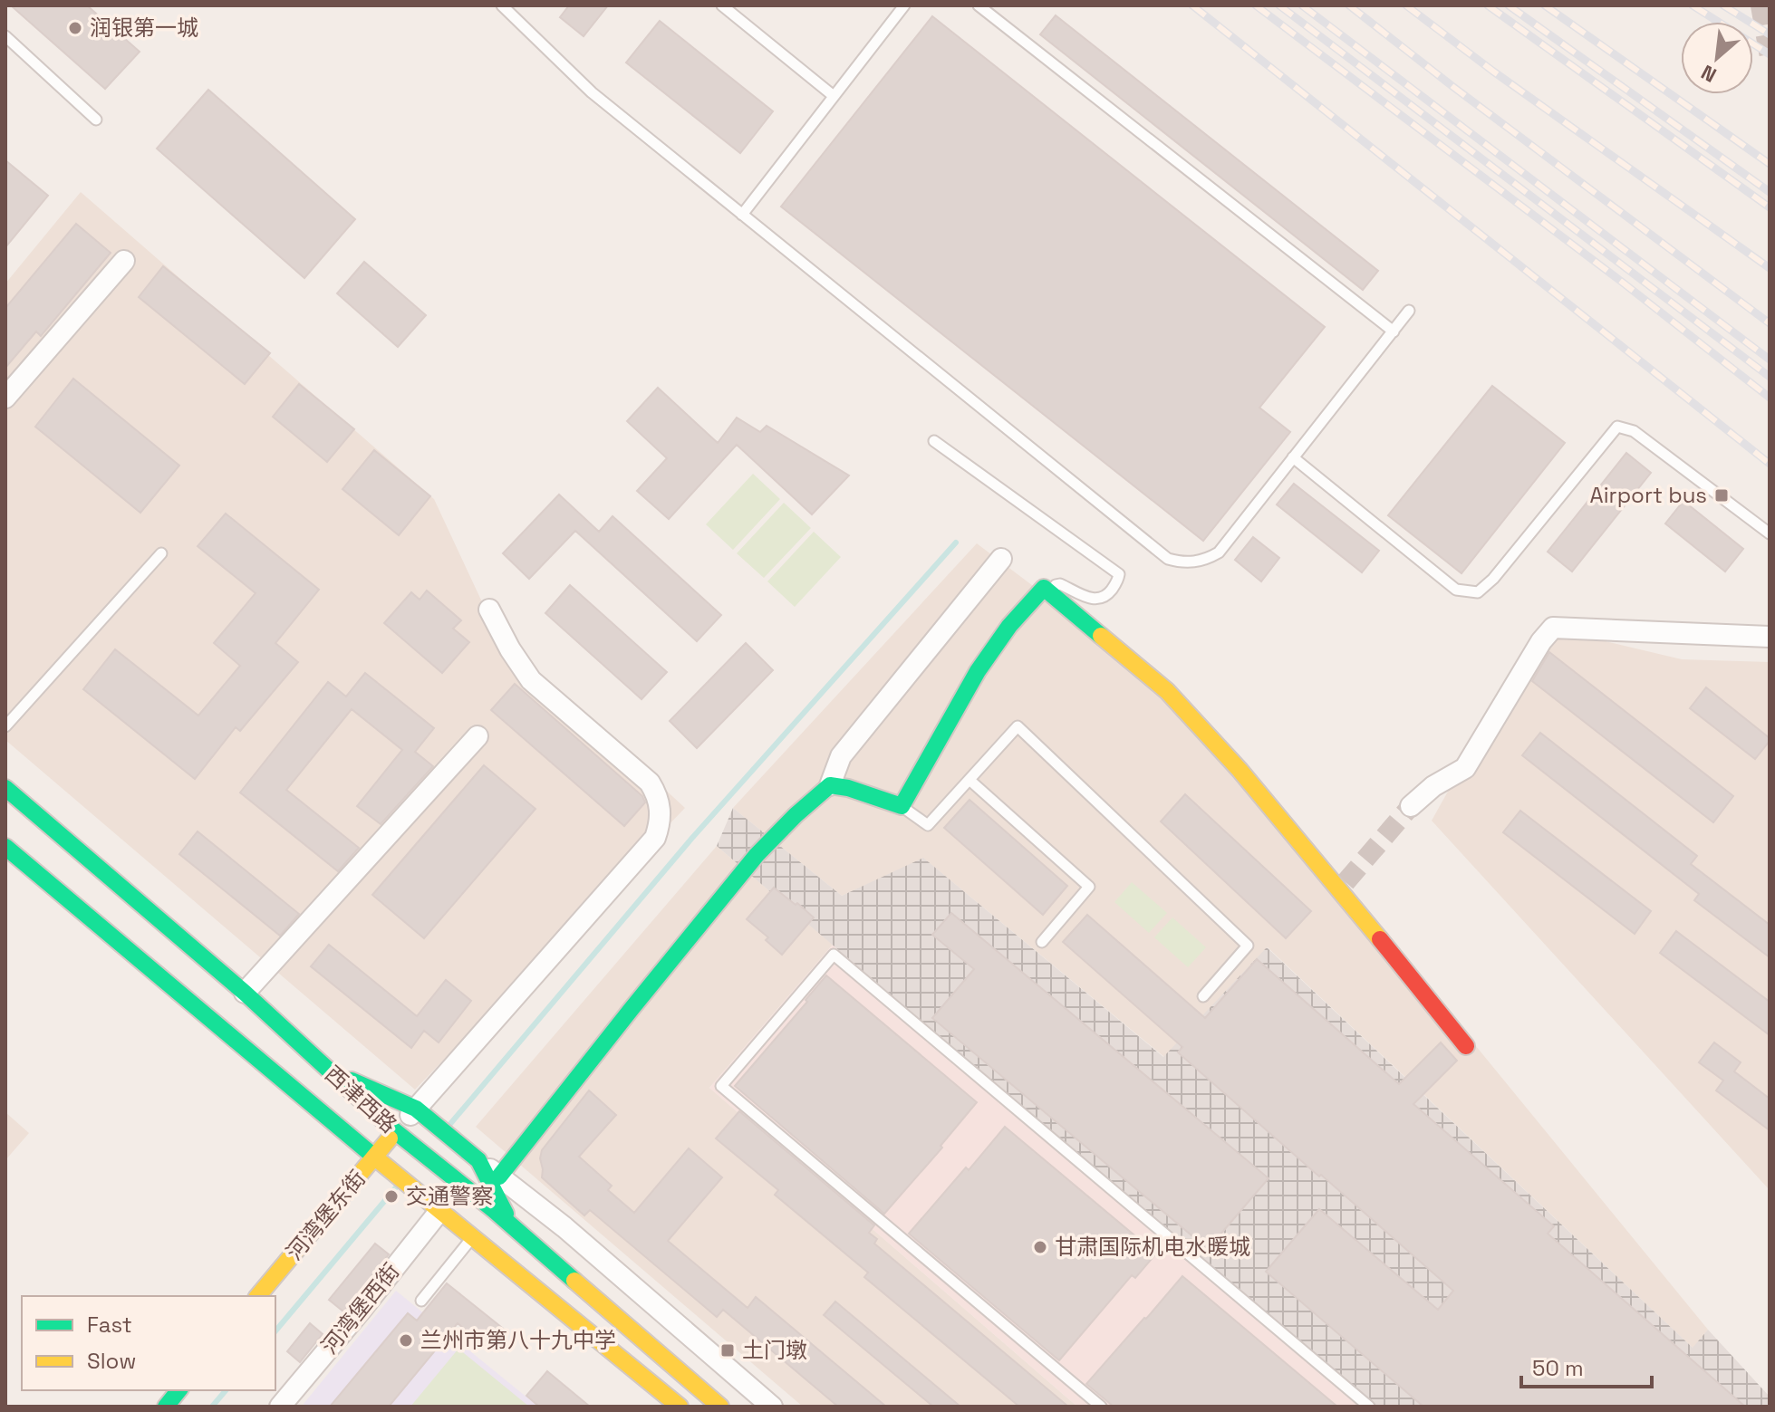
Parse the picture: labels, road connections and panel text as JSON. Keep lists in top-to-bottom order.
{
  "streets": {
    "main road": ["西津西路", "河湾堡东街"],
    "street": ["河湾堡西街"]
  },
  "crossings": [
    ["西津西路", "河湾堡东街"],
    ["西津西路", "河湾堡西街"]
  ],
  "places": {
    "other": [
      "润银第一城",
      "交通警察",
      "甘肃国际机电水暖城",
      "兰州市第八十九中学"
    ],
    "transit": ["Airport bus", "土门墩"]
  },
  "legend": ["Fast", "Slow"],
  "scale_bar": "50 m",
  "north": "bottom left"
}
